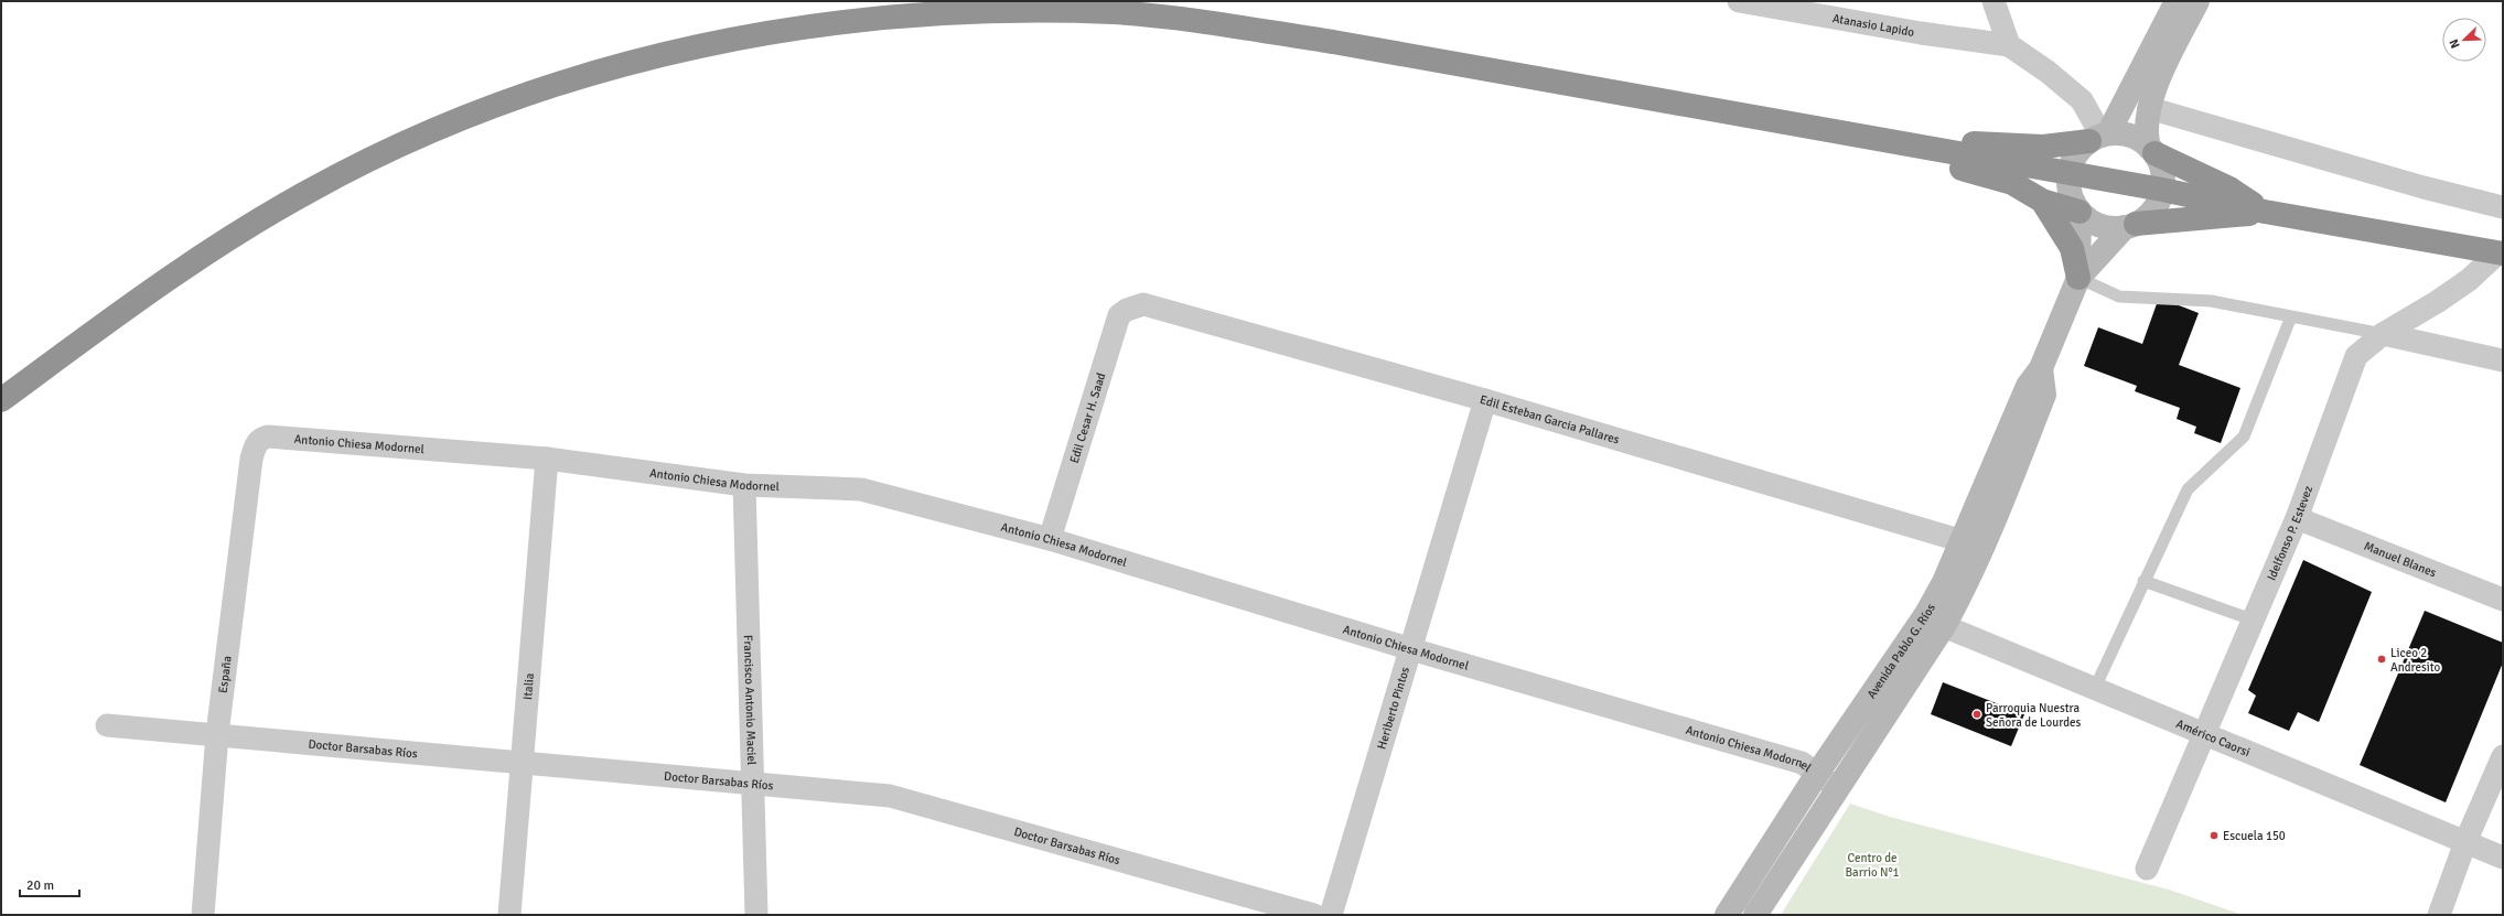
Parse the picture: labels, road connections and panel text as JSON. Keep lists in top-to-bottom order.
{
  "streets": {
    "street": [
      "Atanasio Lapido",
      "Edil Cesar H. Saad",
      "Edil Esteban Garcia Pallares",
      "Antonio Chiesa Modornel",
      "Idelfonso P. Estevez",
      "Manuel Blanes",
      "Avenida Pablo G. Ríos",
      "España",
      "Italia",
      "Francisco Antonio Maciel",
      "Heriberto Pintos",
      "Américo Caorsi",
      "Doctor Barsabas Ríos"
    ]
  },
  "crossings": [
    ["Edil Cesar H. Saad", "Edil Esteban Garcia Pallares"],
    ["Edil Cesar H. Saad", "Antonio Chiesa Modornel"],
    ["Edil Esteban Garcia Pallares", "Avenida Pablo G. Ríos"],
    ["Edil Esteban Garcia Pallares", "Heriberto Pintos"],
    ["Antonio Chiesa Modornel", "Avenida Pablo G. Ríos"],
    ["Antonio Chiesa Modornel", "España"],
    ["Antonio Chiesa Modornel", "Italia"],
    ["Antonio Chiesa Modornel", "Francisco Antonio Maciel"],
    ["Antonio Chiesa Modornel", "Heriberto Pintos"],
    ["Idelfonso P. Estevez", "Manuel Blanes"],
    ["Idelfonso P. Estevez", "Américo Caorsi"],
    ["Avenida Pablo G. Ríos", "Américo Caorsi"],
    ["España", "Doctor Barsabas Ríos"],
    ["Italia", "Doctor Barsabas Ríos"],
    ["Francisco Antonio Maciel", "Doctor Barsabas Ríos"]
  ],
  "parks": ["Centro de Barrio N°1"],
  "places": ["Liceo 2 Andresito", "Parroquia Nuestra Señora de Lourdes", "Escuela 150"],
  "scale_bar": "20 m",
  "north": "bottom left"
}
